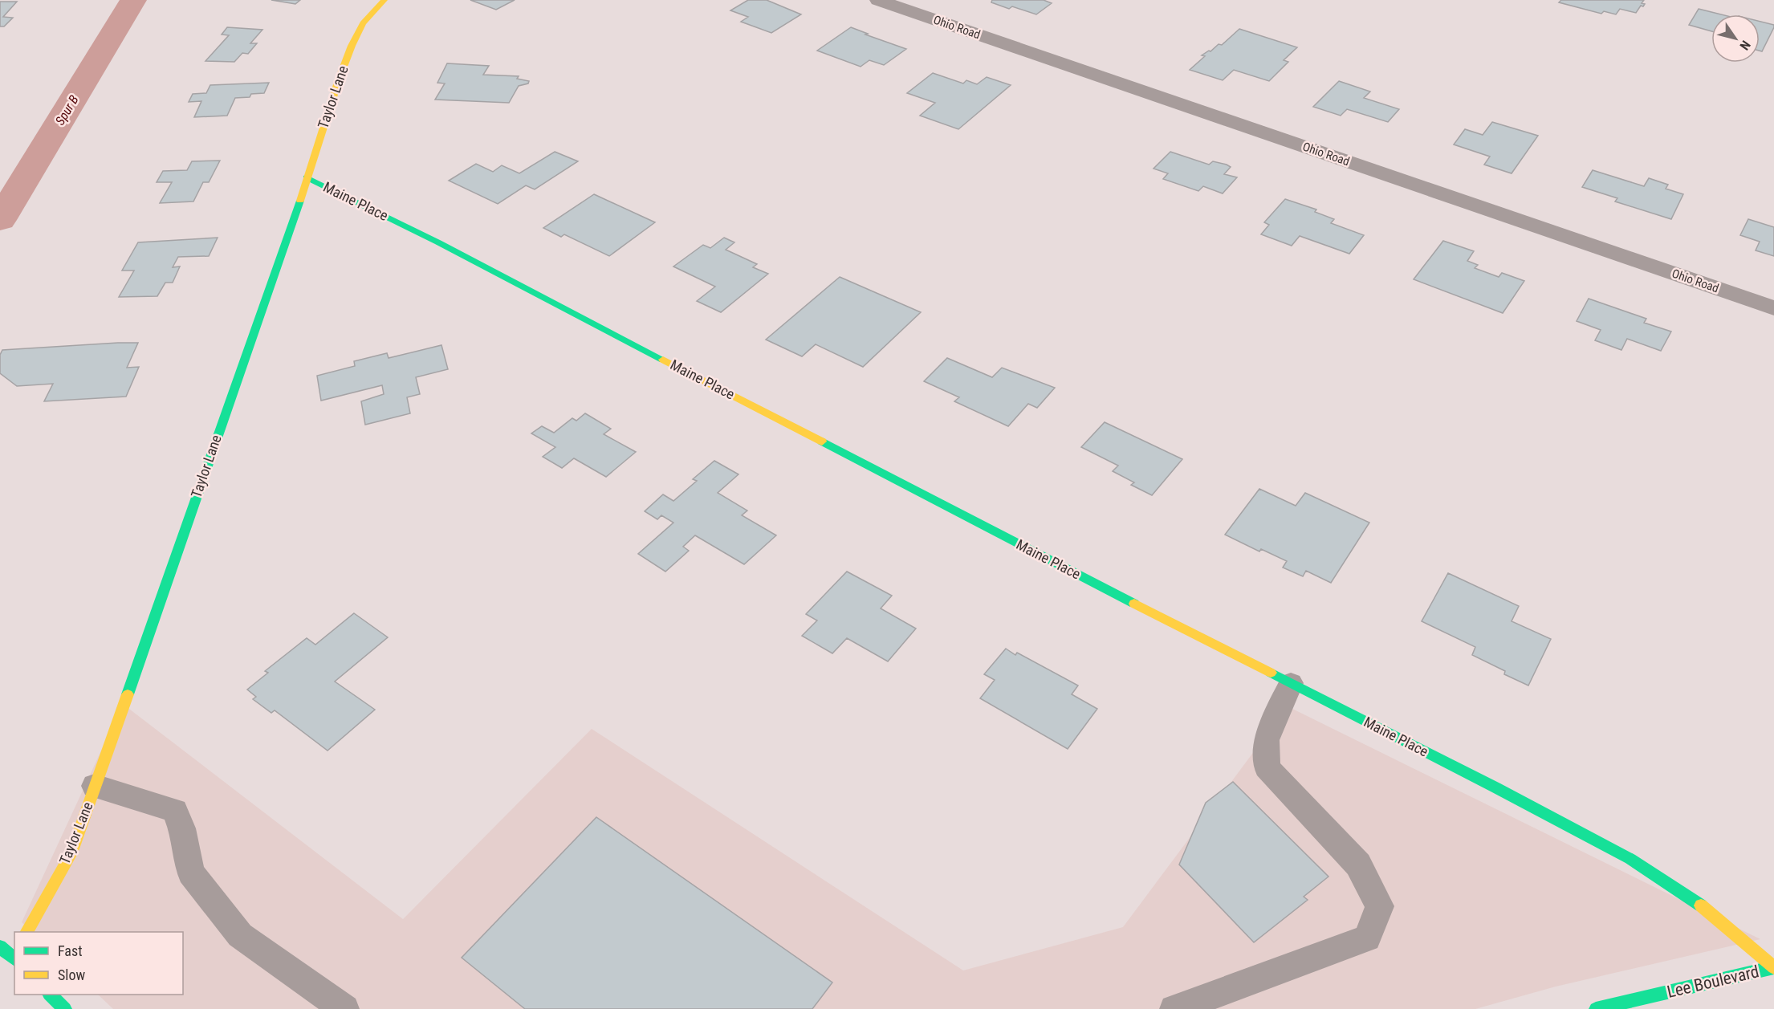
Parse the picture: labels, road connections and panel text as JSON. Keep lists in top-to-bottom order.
{
  "streets": {
    "street": [
      "Ohio Road",
      "Taylor Lane",
      "Maine Place",
      "Lee Boulevard"
    ]
  },
  "crossings": [
    ["Taylor Lane", "Maine Place"],
    ["Maine Place", "Lee Boulevard"]
  ],
  "water": ["Spur B"],
  "legend": ["Fast", "Slow"],
  "north": "bottom right"
}
